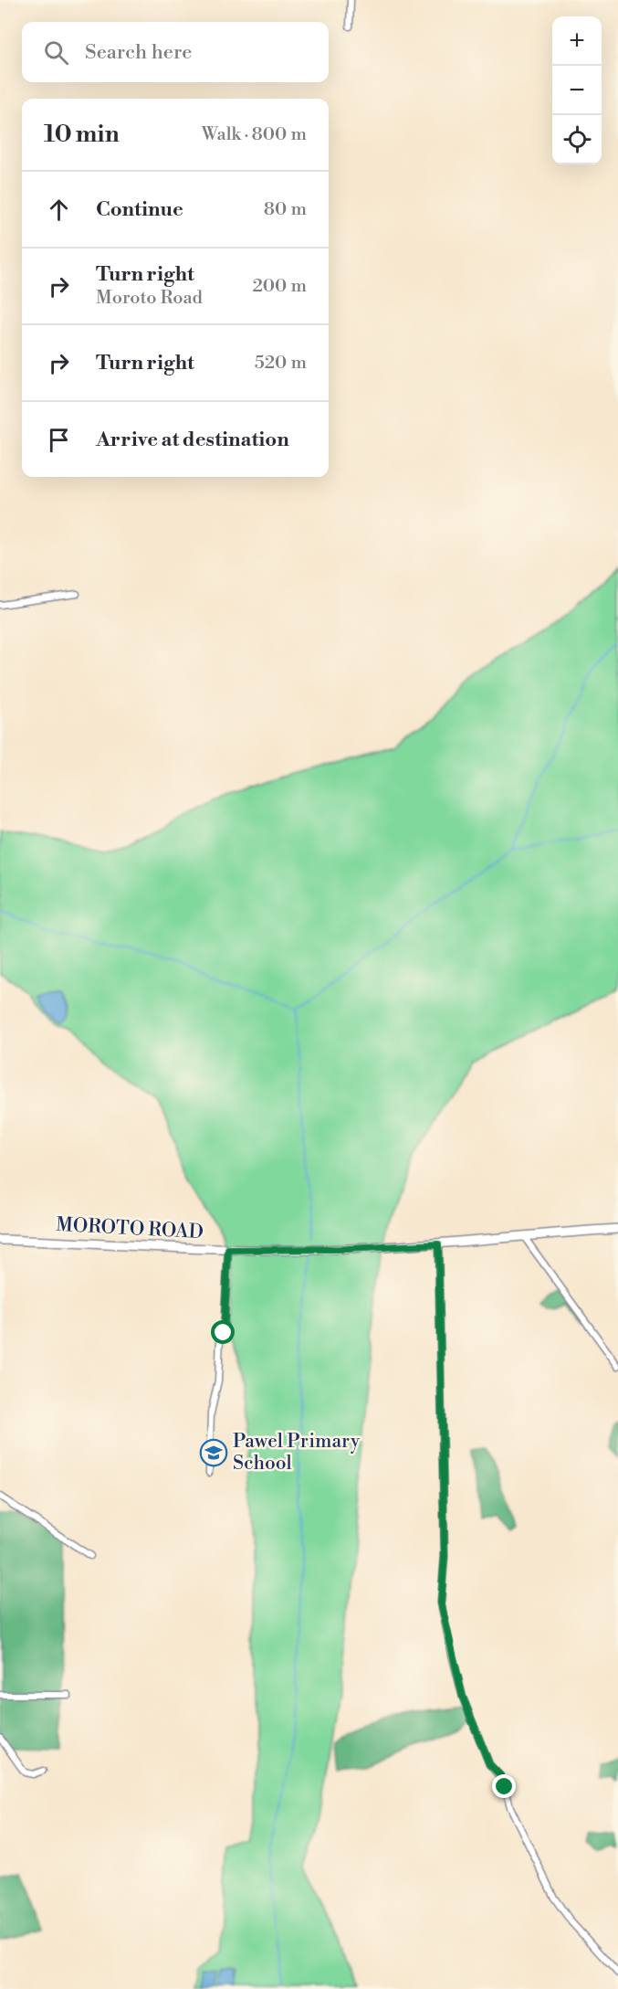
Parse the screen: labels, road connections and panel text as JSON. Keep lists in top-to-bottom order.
{
  "streets": {
    "main road": ["MOROTO ROAD"]
  },
  "places": {
    "school or university": ["Pawel Primary School"]
  },
  "page": {
    "map_buttons": ["+", "−"],
    "search": "Search here",
    "heading": ["10 min", "Walk · 800 m"],
    "list": [
      ["Continue", "80 m"],
      ["Turn right", "Moroto Road", "200 m"],
      ["Turn right", "520 m"],
      "Arrive at destination"
    ]
  }
}
